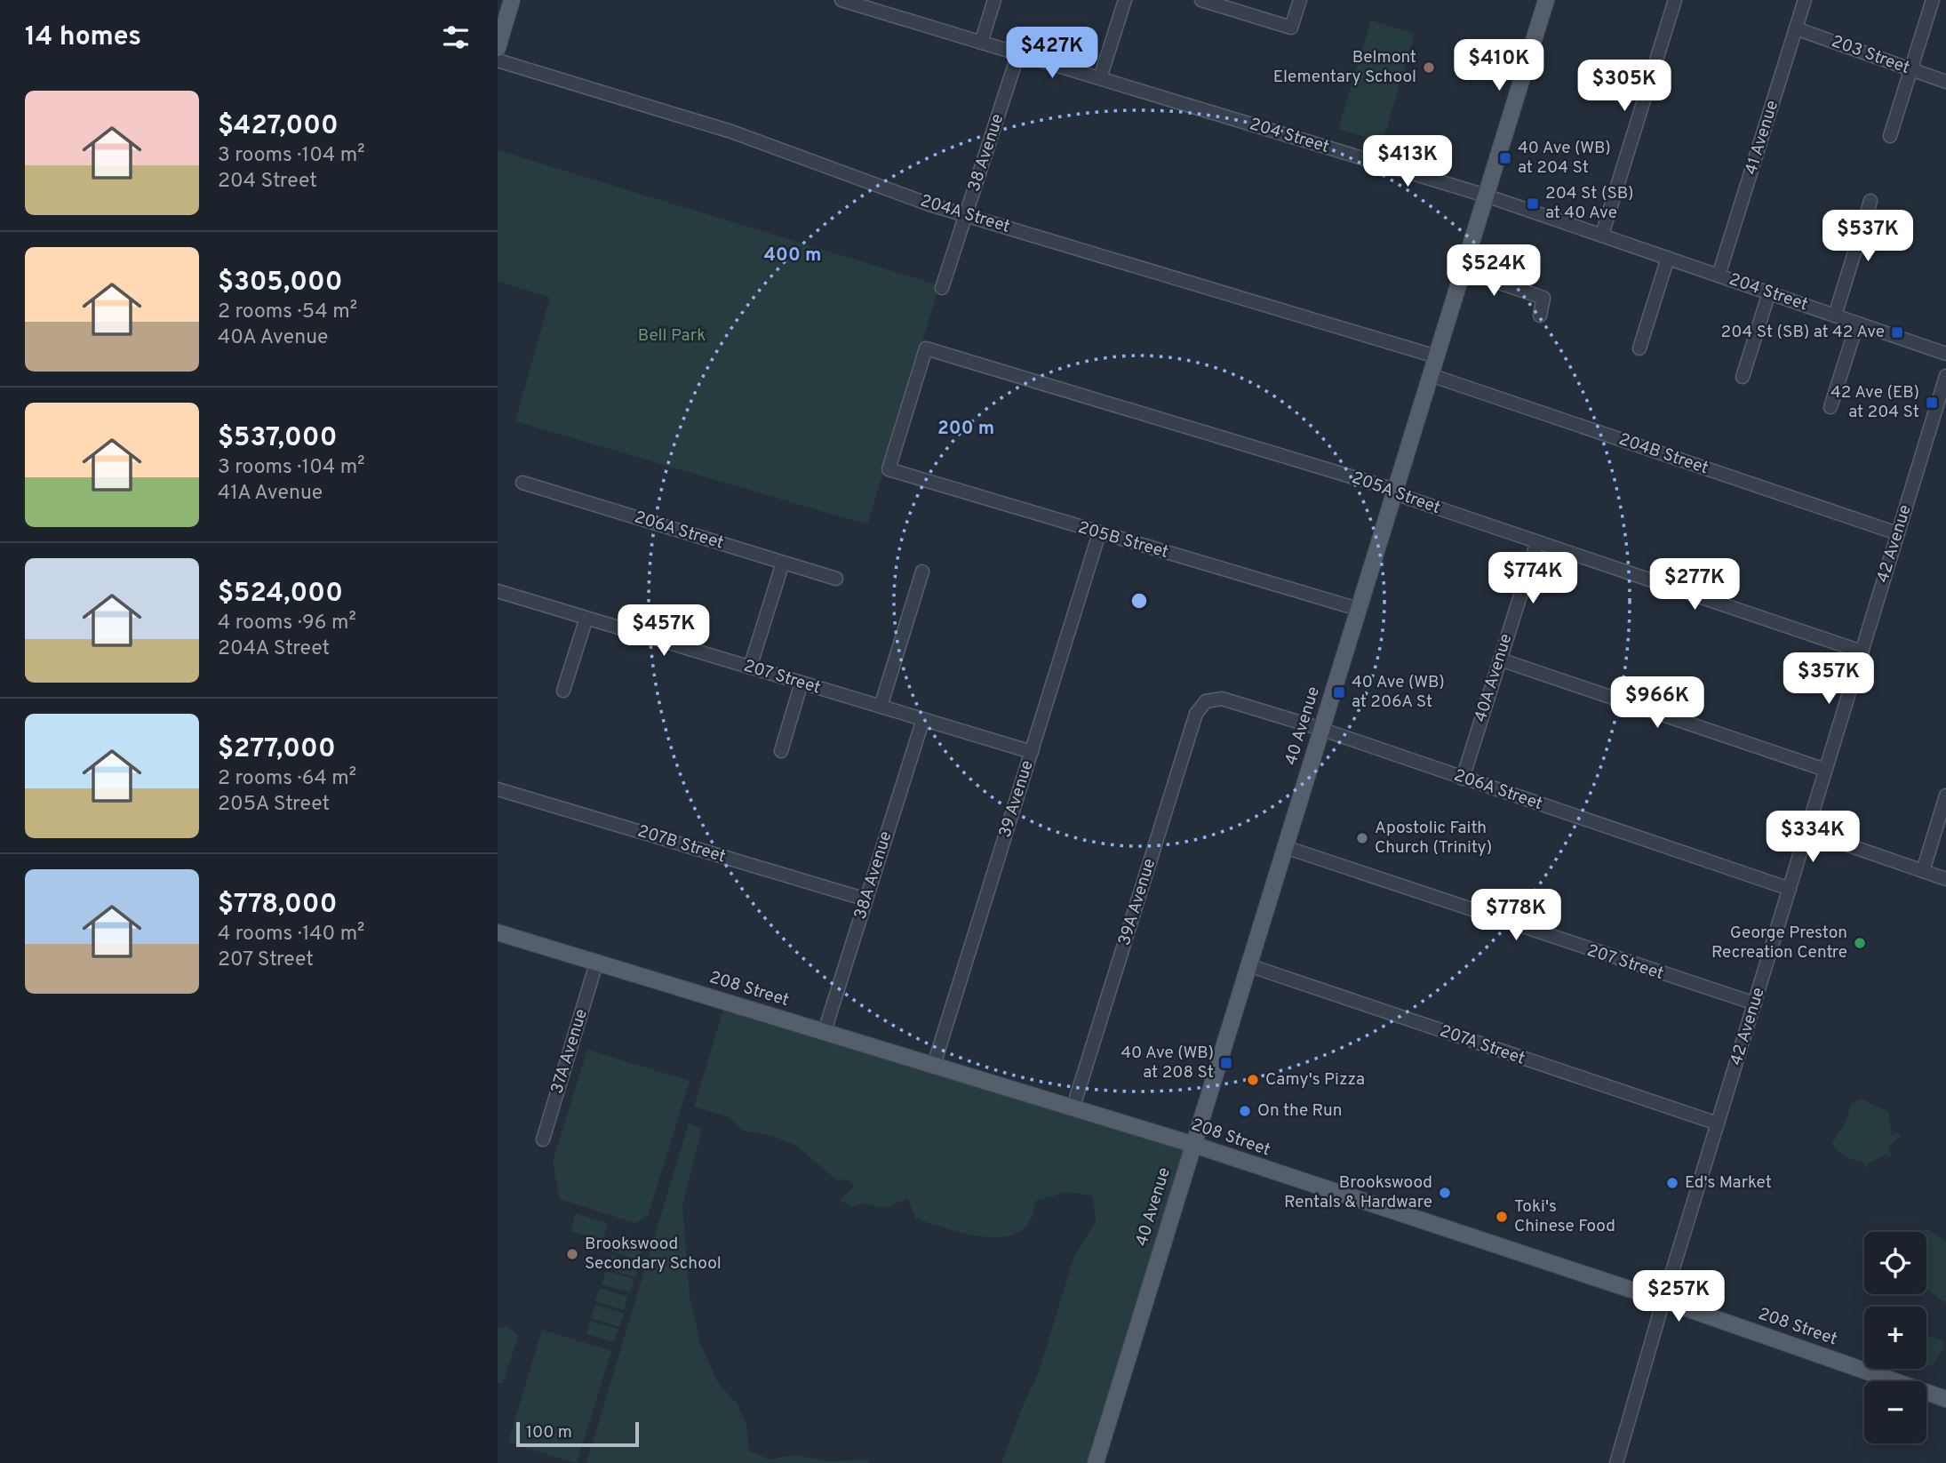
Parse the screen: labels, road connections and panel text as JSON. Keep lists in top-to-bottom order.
{
  "streets": {
    "main road": ["40 Avenue", "208 Street"],
    "street": [
      "203 Street",
      "204 Street",
      "41 Avenue",
      "38 Avenue",
      "204A Street",
      "204B Street",
      "205A Street",
      "206A Street",
      "205B Street",
      "42 Avenue",
      "207 Street",
      "40A Avenue",
      "39 Avenue",
      "207B Street",
      "38A Avenue",
      "39A Avenue",
      "207A Street",
      "37A Avenue"
    ]
  },
  "crossings": [
    ["203 Street", "41 Avenue"],
    ["204 Street", "41 Avenue"],
    ["204 Street", "38 Avenue"],
    ["204 Street", "40 Avenue"],
    ["38 Avenue", "204A Street"],
    ["204A Street", "40 Avenue"],
    ["204B Street", "42 Avenue"],
    ["204B Street", "40 Avenue"],
    ["205A Street", "205B Street"],
    ["205A Street", "42 Avenue"],
    ["205A Street", "40A Avenue"],
    ["205A Street", "40 Avenue"],
    ["206A Street", "42 Avenue"],
    ["206A Street", "40A Avenue"],
    ["206A Street", "40 Avenue"],
    ["206A Street", "39A Avenue"],
    ["205B Street", "40 Avenue"],
    ["205B Street", "39 Avenue"],
    ["42 Avenue", "207 Street"],
    ["42 Avenue", "208 Street"],
    ["42 Avenue", "207A Street"],
    ["207 Street", "40 Avenue"],
    ["207 Street", "39 Avenue"],
    ["207 Street", "38A Avenue"],
    ["40 Avenue", "208 Street"],
    ["40 Avenue", "207A Street"],
    ["39 Avenue", "208 Street"],
    ["207B Street", "38A Avenue"],
    ["38A Avenue", "208 Street"],
    ["39A Avenue", "208 Street"],
    ["208 Street", "37A Avenue"]
  ],
  "parks": ["Bell Park"],
  "places": {
    "other": [
      "Belmont Elementary School",
      "Apostolic Faith Church (Trinity)",
      "George Preston Recreation Centre",
      "Camy's Pizza",
      "On the Run",
      "Ed's Market",
      "Brookswood Rentals & Hardware",
      "Toki's Chinese Food",
      "Brookswood Secondary School"
    ],
    "transit": [
      "40 Ave (WB) at 204 St",
      "204 St (SB) at 40 Ave",
      "204 St (SB) at 42 Ave",
      "42 Ave (EB) at 204 St",
      "40 Ave (WB) at 206A St",
      "40 Ave (WB) at 208 St"
    ]
  },
  "scale_bar": "100 m",
  "page": {
    "heading": "14 homes",
    "price": [
      "$427K",
      "$410K",
      "$305K",
      "$413K",
      "$537K",
      "$524K",
      "$774K",
      "$277K",
      "$457K",
      "$357K",
      "$966K",
      "$334K",
      "$778K",
      "$257K"
    ],
    "list": [
      {
        "name": "$427,000",
        "note": "3 rooms · 104 m² · 204 Street"
      },
      {
        "name": "$305,000",
        "note": "2 rooms · 54 m² · 40A Avenue"
      },
      {
        "name": "$537,000",
        "note": "3 rooms · 104 m² · 41A Avenue"
      },
      {
        "name": "$524,000",
        "note": "4 rooms · 96 m² · 204A Street"
      },
      {
        "name": "$277,000",
        "note": "2 rooms · 64 m² · 205A Street"
      },
      {
        "name": "$778,000",
        "note": "4 rooms · 140 m² · 207 Street"
      }
    ],
    "map_buttons": ["+", "−"],
    "scale": "100 m"
  },
  "rings": ["400 m", "200 m"]
}
